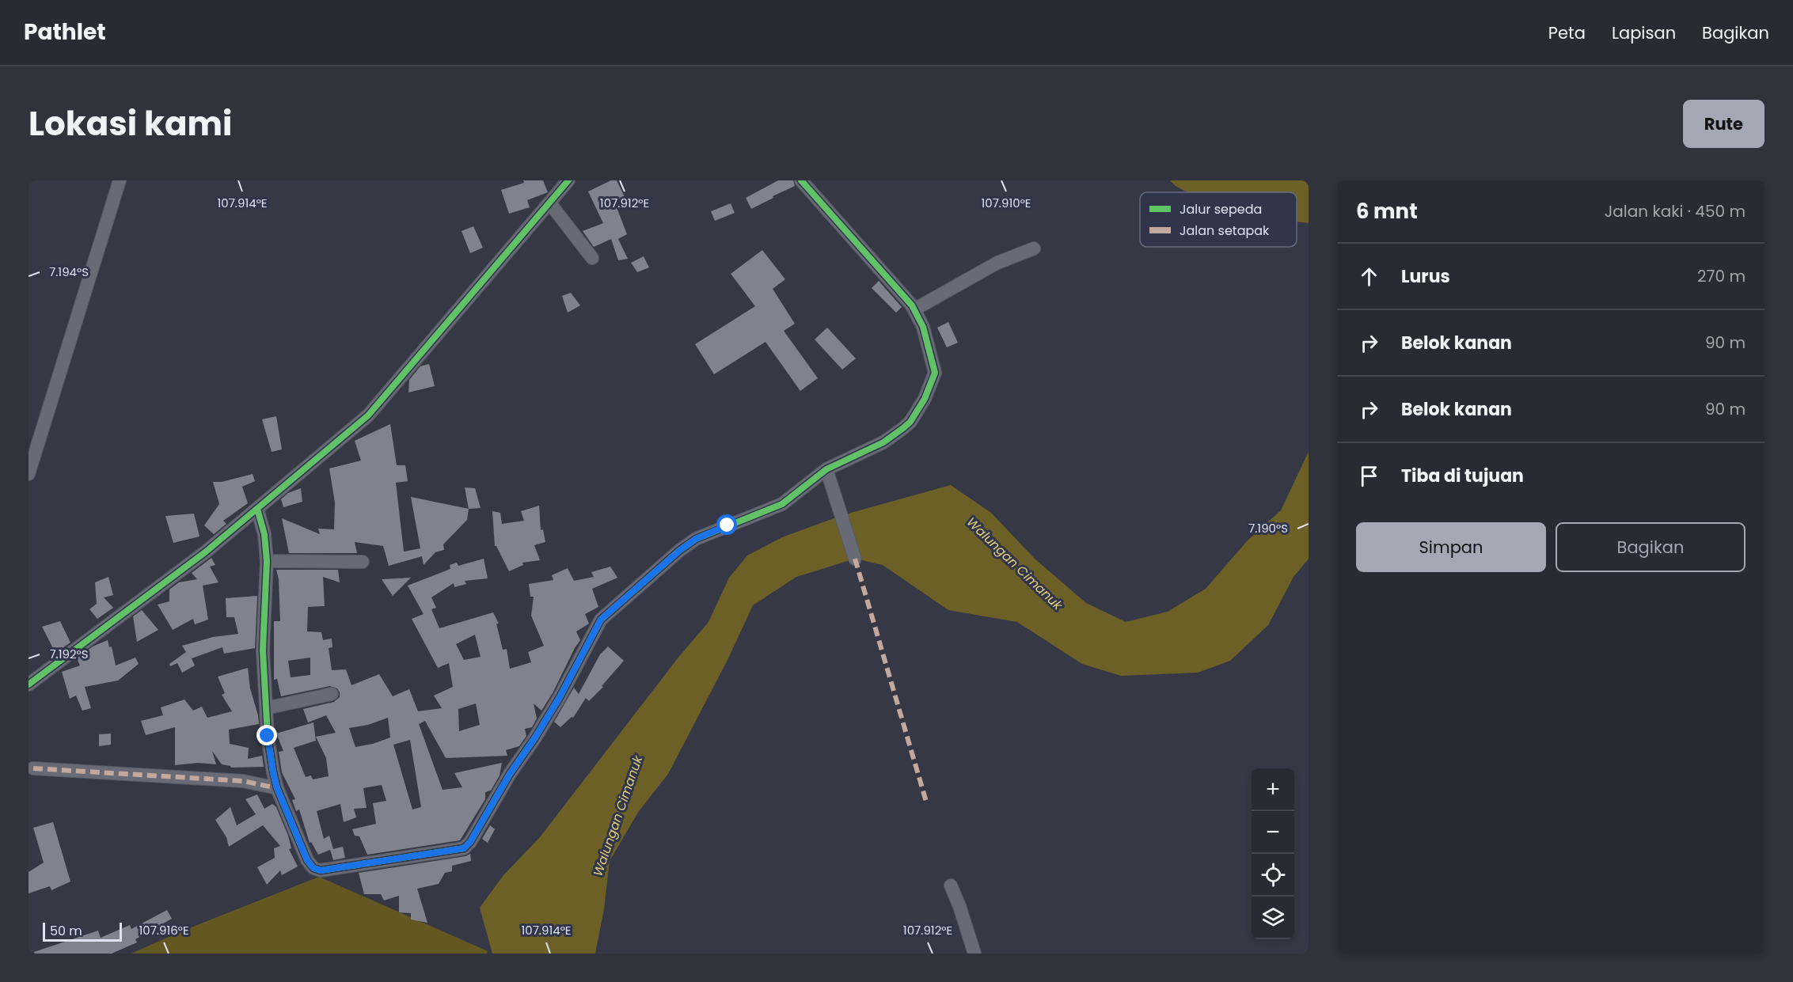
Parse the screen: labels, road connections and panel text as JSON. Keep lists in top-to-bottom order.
{
  "water": ["Walungan Cimanuk"],
  "legend": ["Jalur sepeda", "Jalan setapak"],
  "scale_bar": "50 m",
  "page": {
    "header": "Pathlet",
    "nav": ["Peta", "Lapisan", "Bagikan"],
    "title": "Lokasi kami",
    "buttons": [
      "Rute",
      ["Simpan", "Bagikan"]
    ],
    "heading": ["6 mnt", "Jalan kaki · 450 m"],
    "list": [
      ["Lurus", "270 m"],
      ["Belok kanan", "90 m"],
      ["Belok kanan", "90 m"],
      "Tiba di tujuan"
    ],
    "map_buttons": ["+", "−"],
    "scale": "50 m"
  },
  "coordinates": [
    "107.914°E",
    "107.912°E",
    "107.910°E",
    "7.194°S",
    "7.190°S",
    "7.192°S",
    "107.916°E"
  ]
}
